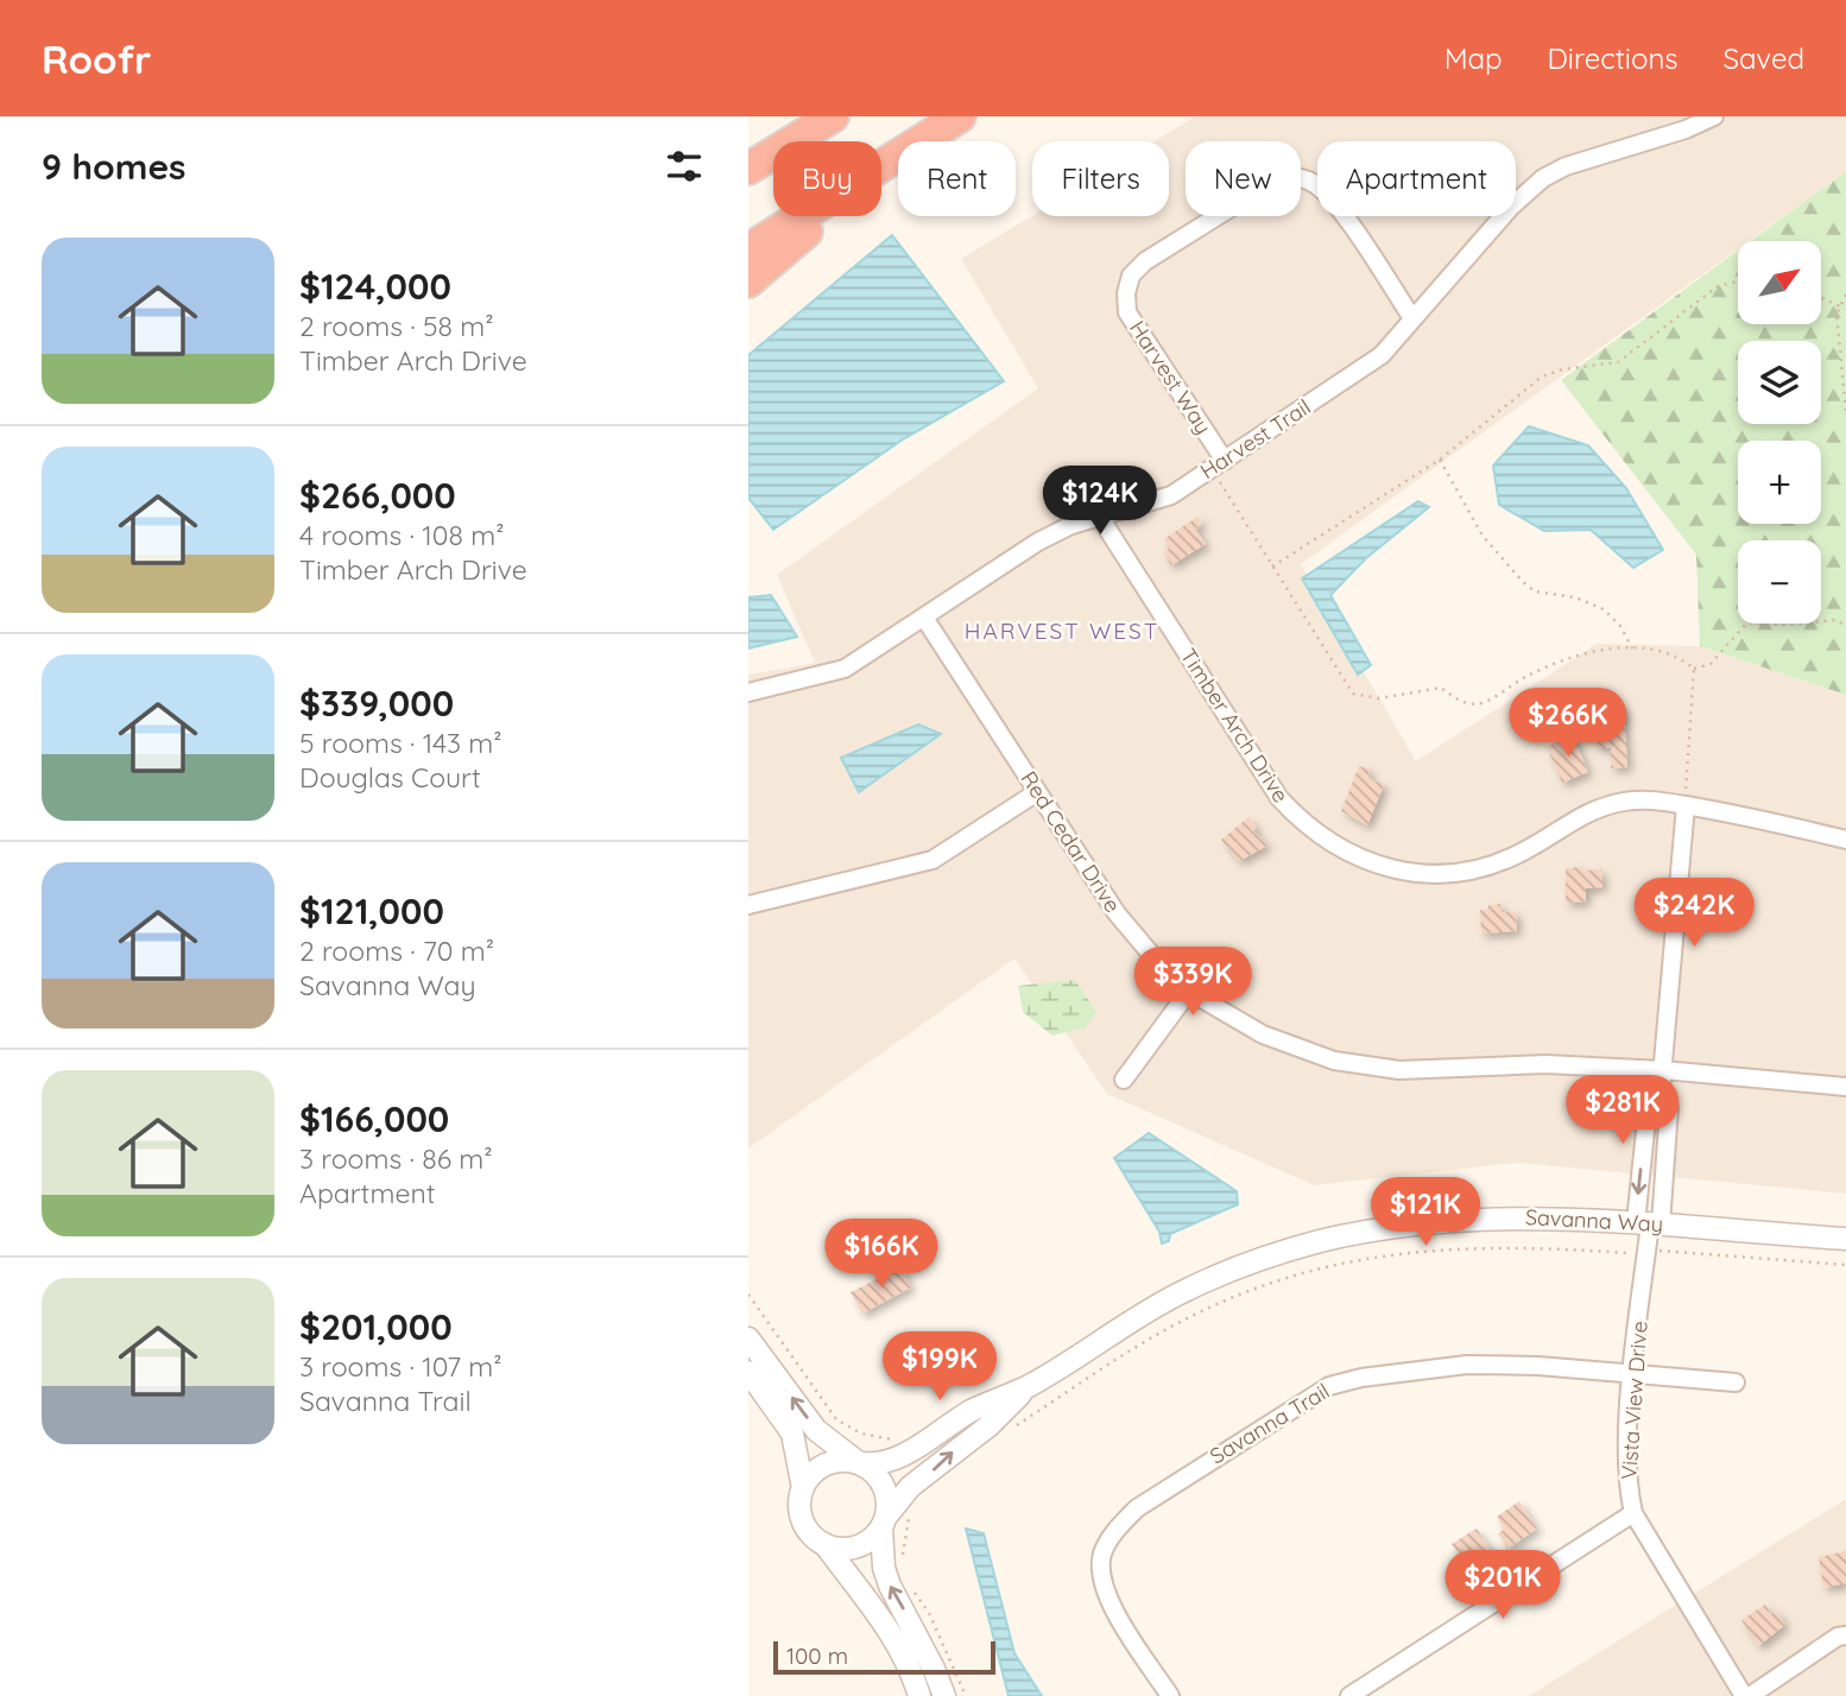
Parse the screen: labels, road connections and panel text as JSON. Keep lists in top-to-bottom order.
{
  "streets": {
    "street": [
      "Harvest Way",
      "Harvest Trail",
      "Timber Arch Drive",
      "Red Cedar Drive",
      "Savanna Way",
      "Vista View Drive",
      "Savanna Trail"
    ]
  },
  "crossings": [
    ["Harvest Way", "Harvest Trail"],
    ["Harvest Trail", "Timber Arch Drive"],
    ["Harvest Trail", "Red Cedar Drive"],
    ["Timber Arch Drive", "Vista View Drive"],
    ["Red Cedar Drive", "Vista View Drive"],
    ["Savanna Way", "Vista View Drive"],
    ["Vista View Drive", "Savanna Trail"]
  ],
  "districts": ["HARVEST WEST"],
  "scale_bar": "100 m",
  "north": "top right",
  "page": {
    "header": "Roofr",
    "nav": ["Map", "Directions", "Saved"],
    "heading": "9 homes",
    "chip": [
      "Buy",
      "Rent",
      "Filters",
      "New",
      "Apartment"
    ],
    "list": [
      {
        "name": "$124,000",
        "note": "2 rooms · 58 m² · Timber Arch Drive"
      },
      {
        "name": "$266,000",
        "note": "4 rooms · 108 m² · Timber Arch Drive"
      },
      {
        "name": "$339,000",
        "note": "5 rooms · 143 m² · Douglas Court"
      },
      {
        "name": "$121,000",
        "note": "2 rooms · 70 m² · Savanna Way"
      },
      {
        "name": "$166,000",
        "note": "3 rooms · 86 m² · Apartment"
      },
      {
        "name": "$201,000",
        "note": "3 rooms · 107 m² · Savanna Trail"
      }
    ],
    "map_buttons": ["+", "−"],
    "price": [
      "$124K",
      "$266K",
      "$242K",
      "$339K",
      "$281K",
      "$121K",
      "$166K",
      "$199K",
      "$201K"
    ],
    "scale": "100 m"
  }
}
